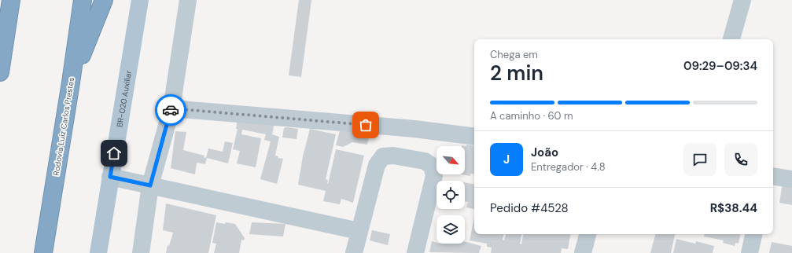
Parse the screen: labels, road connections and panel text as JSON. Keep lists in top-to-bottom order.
{
  "streets": {
    "highway": ["Rodovia Luiz Carlos Prestes"],
    "main road": ["BR-020 Auxiliar"]
  },
  "north": "bottom right",
  "page": {
    "heading": ["2 min", "Chega em", "09:29–09:34"],
    "panel": [
      "João",
      "Entregador · 4.8",
      "Pedido #4528",
      "R$38.44"
    ],
    "bar": "A caminho · 60 m",
    "round": "J"
  }
}
